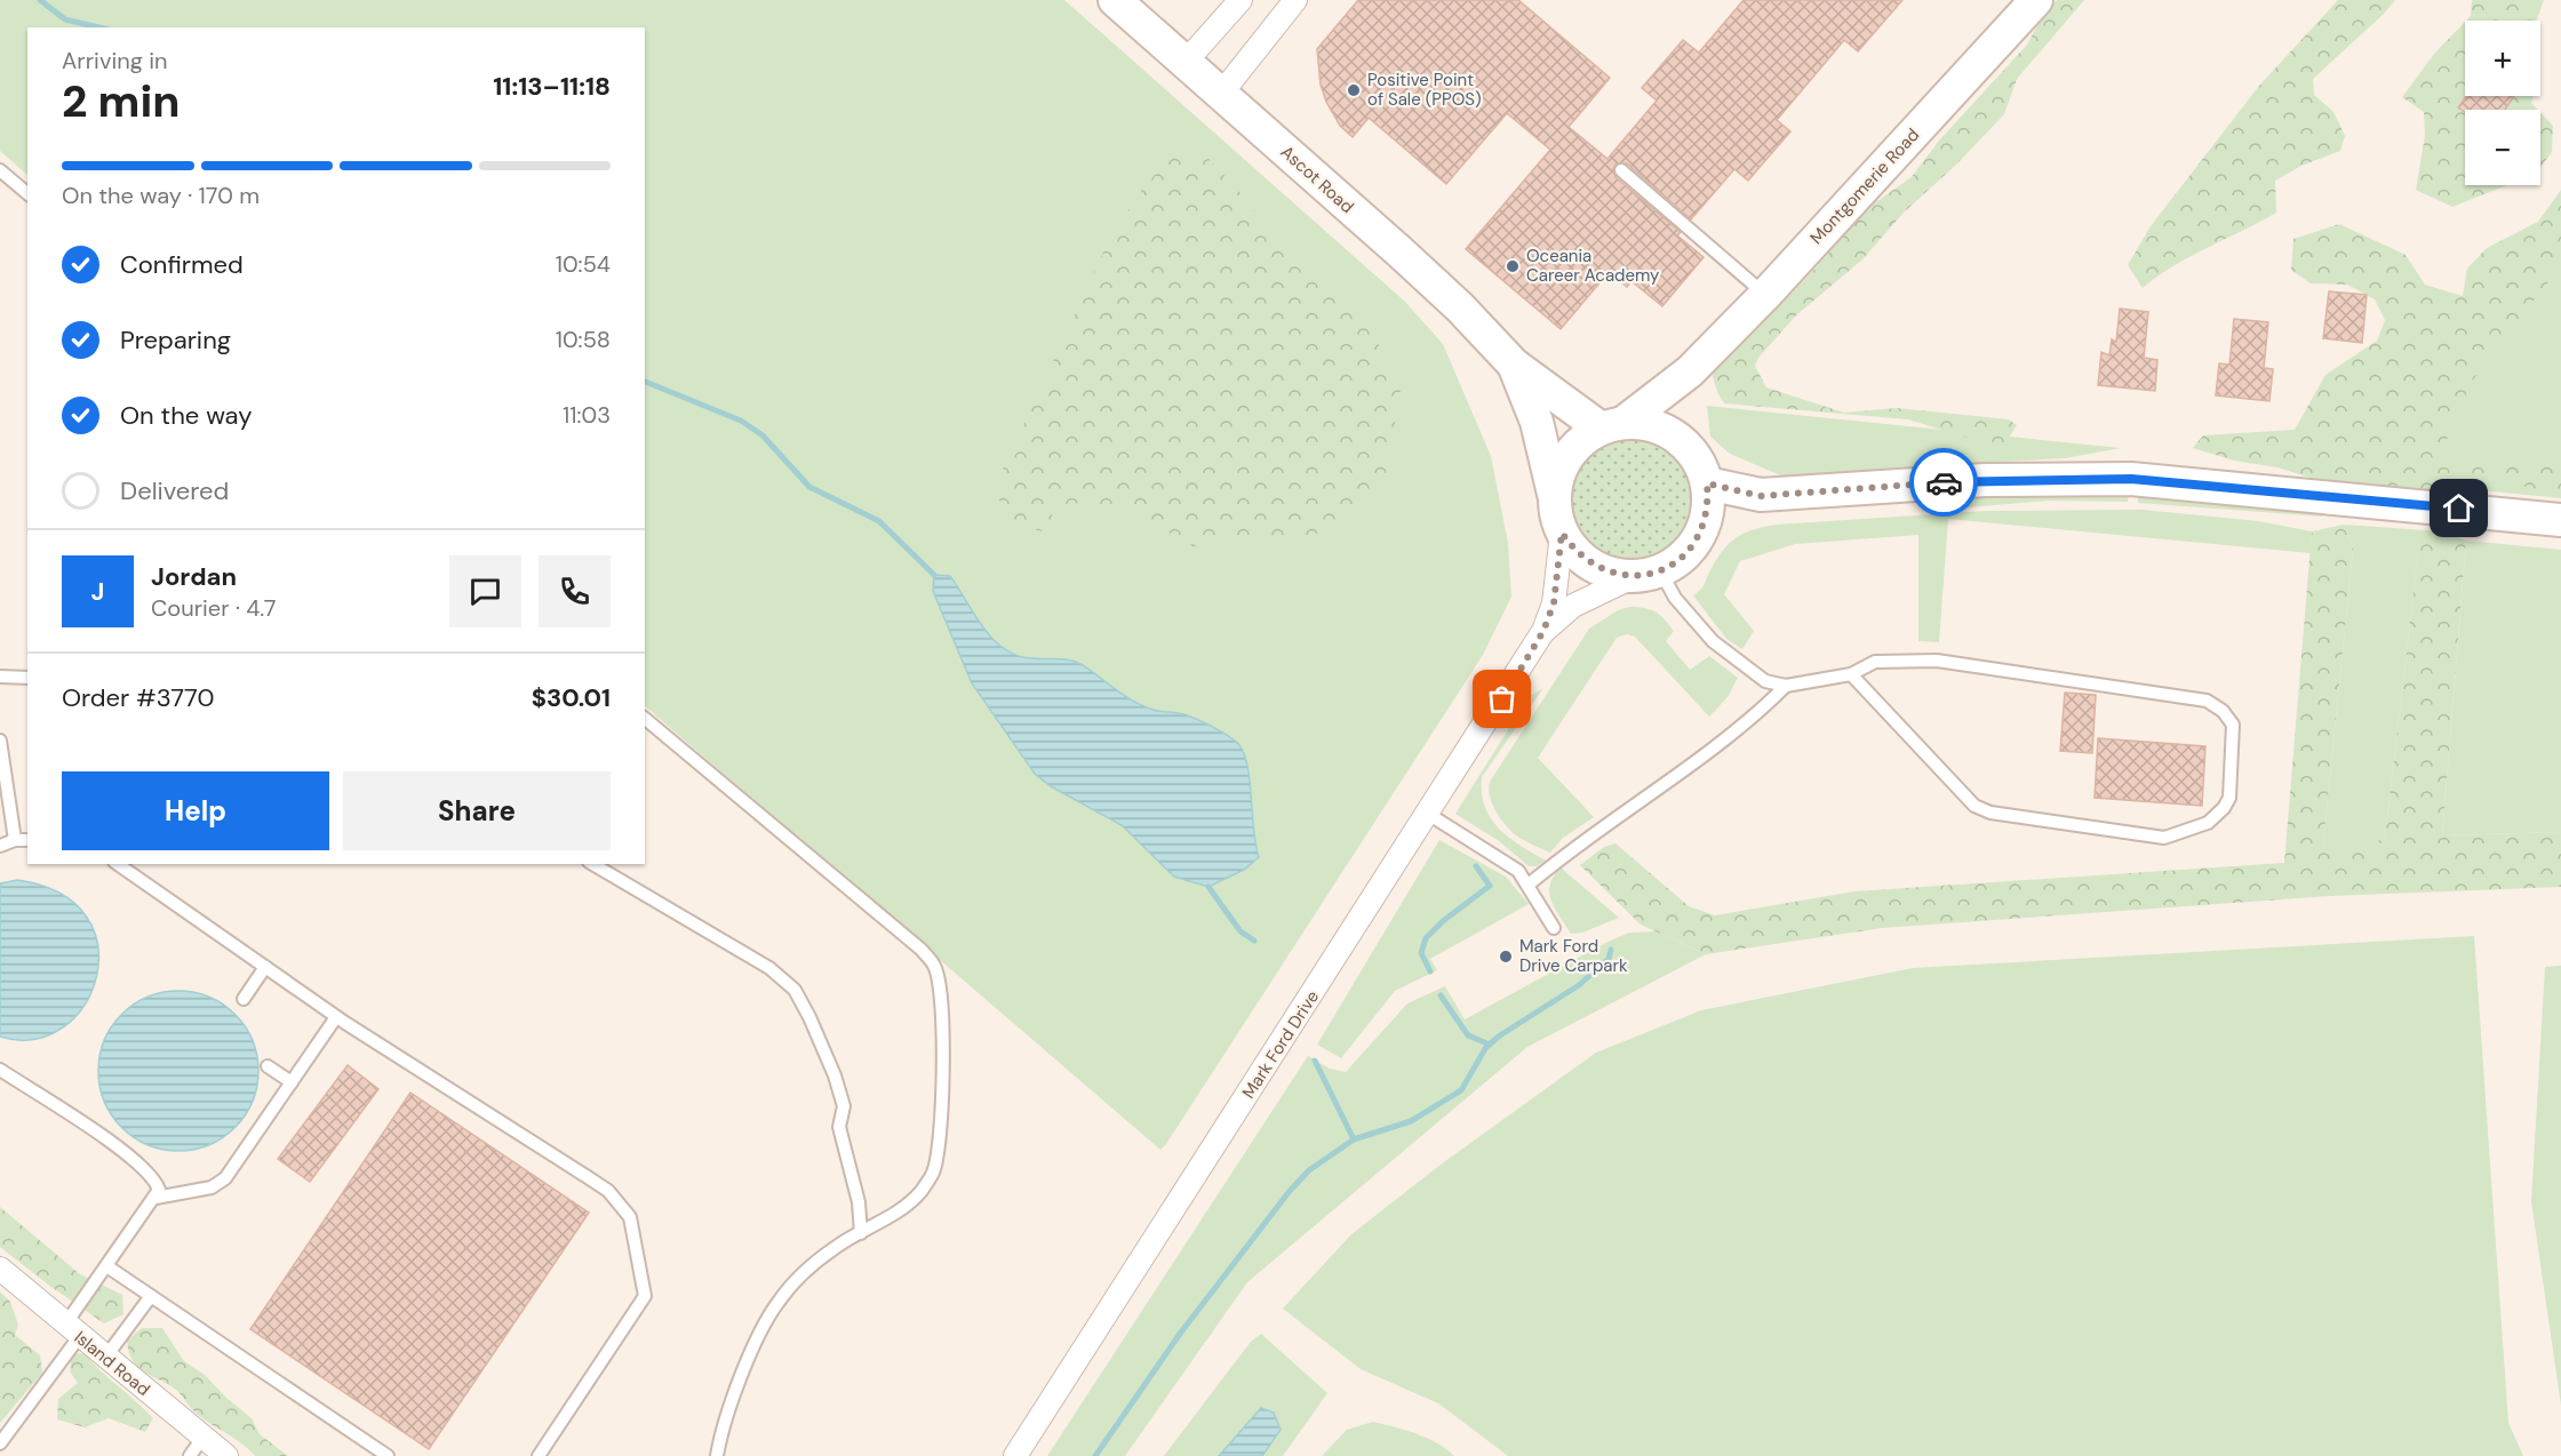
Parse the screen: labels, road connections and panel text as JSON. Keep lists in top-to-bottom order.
{
  "streets": {
    "street": [
      "Ascot Road",
      "Montgomerie Road",
      "Mark Ford Drive",
      "Island Road"
    ]
  },
  "crossings": [
    ["Ascot Road", "Montgomerie Road"],
    ["Ascot Road", "Mark Ford Drive"],
    ["Montgomerie Road", "Mark Ford Drive"]
  ],
  "places": ["Positive Point of Sale (PPOS)", "Oceania Career Academy", "Mark Ford Drive Carpark"],
  "page": {
    "map_buttons": ["+", "−"],
    "heading": ["2 min", "Arriving in", "11:13–11:18"],
    "panel": [
      "Jordan",
      "Courier · 4.7",
      "Order #3770",
      "$30.01"
    ],
    "bar": "On the way · 170 m",
    "list": [
      ["Confirmed", "10:54"],
      ["Preparing", "10:58"],
      ["On the way", "11:03"],
      "Delivered"
    ],
    "round": "J",
    "buttons": ["Help", "Share"]
  }
}
